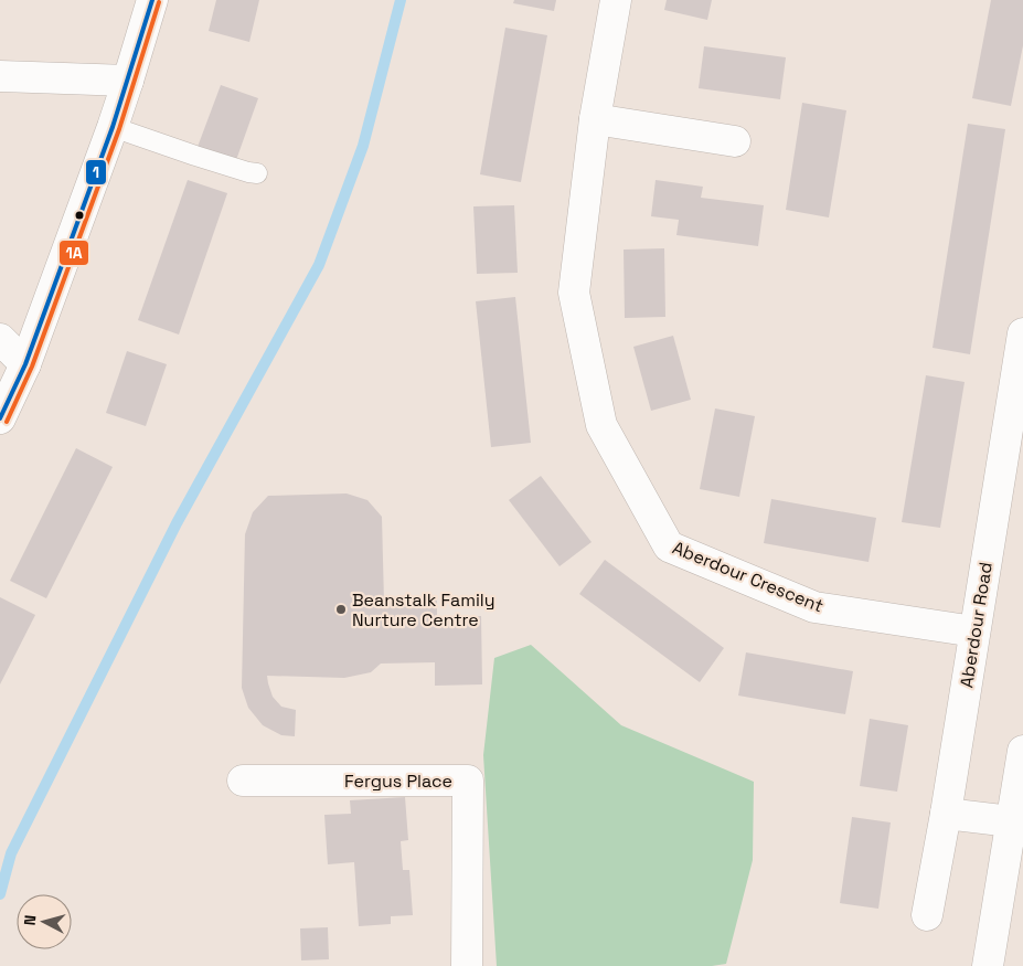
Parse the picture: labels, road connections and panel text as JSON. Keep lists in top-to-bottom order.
{
  "streets": {
    "street": ["Aberdour Crescent", "Aberdour Road", "Fergus Place"]
  },
  "crossings": [
    ["Aberdour Crescent", "Aberdour Road"]
  ],
  "places": ["Beanstalk Family Nurture Centre"],
  "lines": ["transit line 1", "transit line 1A"],
  "north": "left"
}
